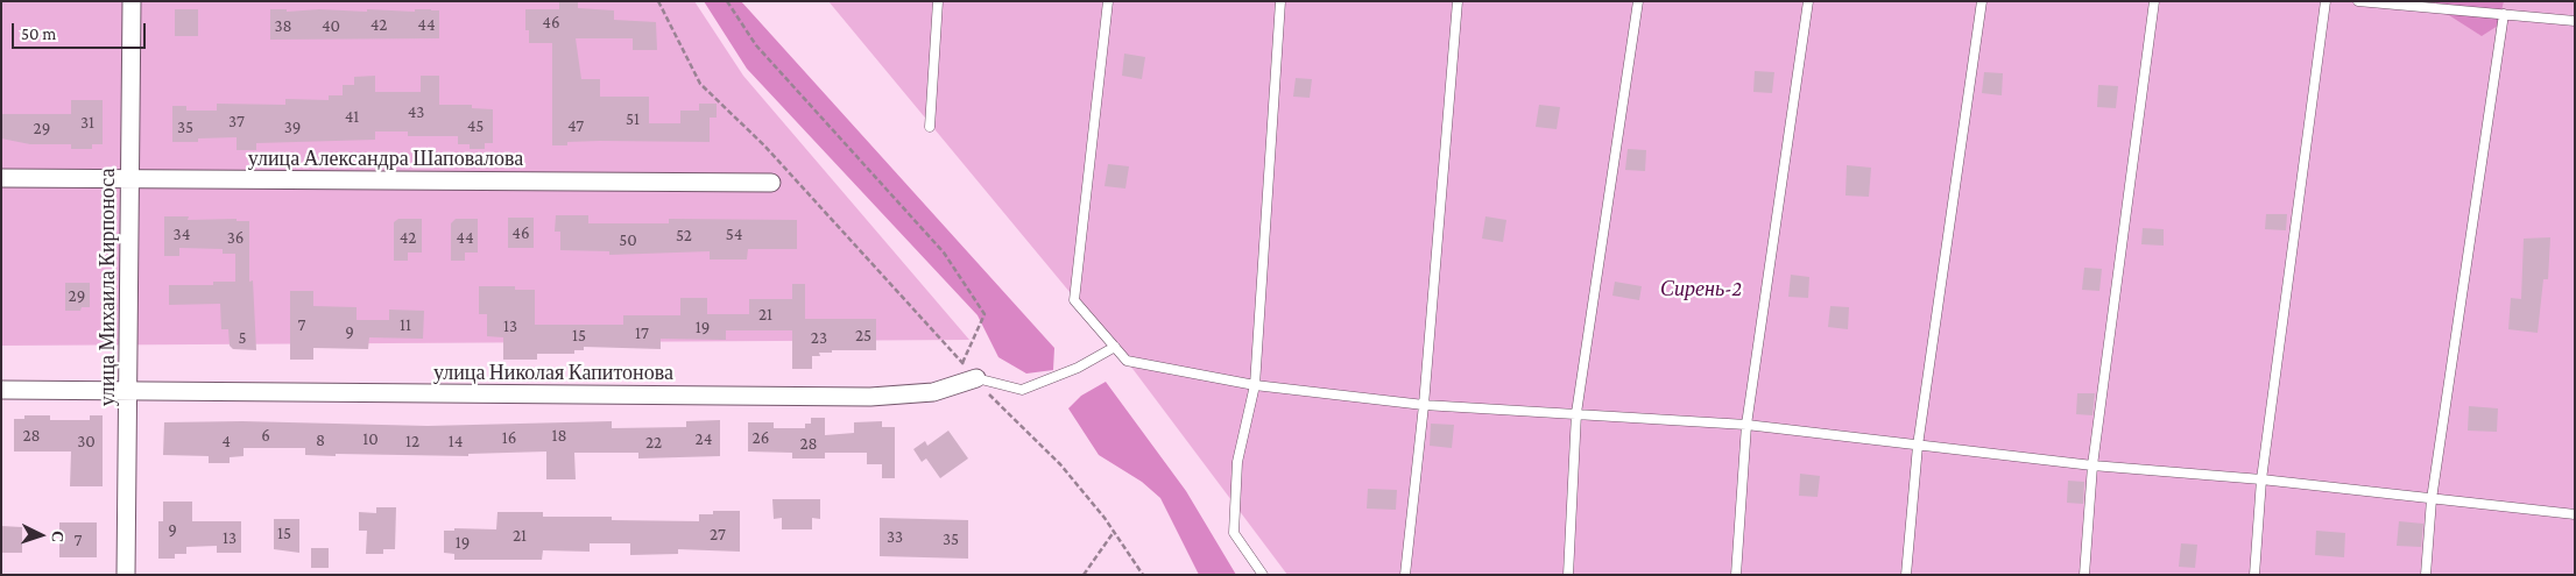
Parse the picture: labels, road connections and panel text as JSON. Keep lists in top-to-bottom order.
{
  "streets": {
    "street": ["улица Александра Шаповалова", "улица Михаила Кирпоноса", "улица Николая Капитонова"]
  },
  "crossings": [
    ["улица Александра Шаповалова", "улица Михаила Кирпоноса"],
    ["улица Михаила Кирпоноса", "улица Николая Капитонова"]
  ],
  "parks": ["Сирень-2"],
  "house_numbers": [
    "46",
    "42",
    "44",
    "38",
    "40",
    "43",
    "41",
    "51",
    "37",
    "31",
    "45",
    "47",
    "35",
    "39",
    "29",
    "46",
    "34",
    "54",
    "52",
    "36",
    "42",
    "44",
    "50",
    "29",
    "21",
    "7",
    "11",
    "13",
    "19",
    "9",
    "17",
    "15",
    "25",
    "5",
    "23",
    "28",
    "6",
    "18",
    "16",
    "26",
    "10",
    "24",
    "8",
    "30",
    "4",
    "12",
    "14",
    "22",
    "28",
    "9",
    "15",
    "27",
    "21",
    "33",
    "13",
    "35",
    "7",
    "19"
  ],
  "scale_bar": "50 m",
  "north": "right"
}
